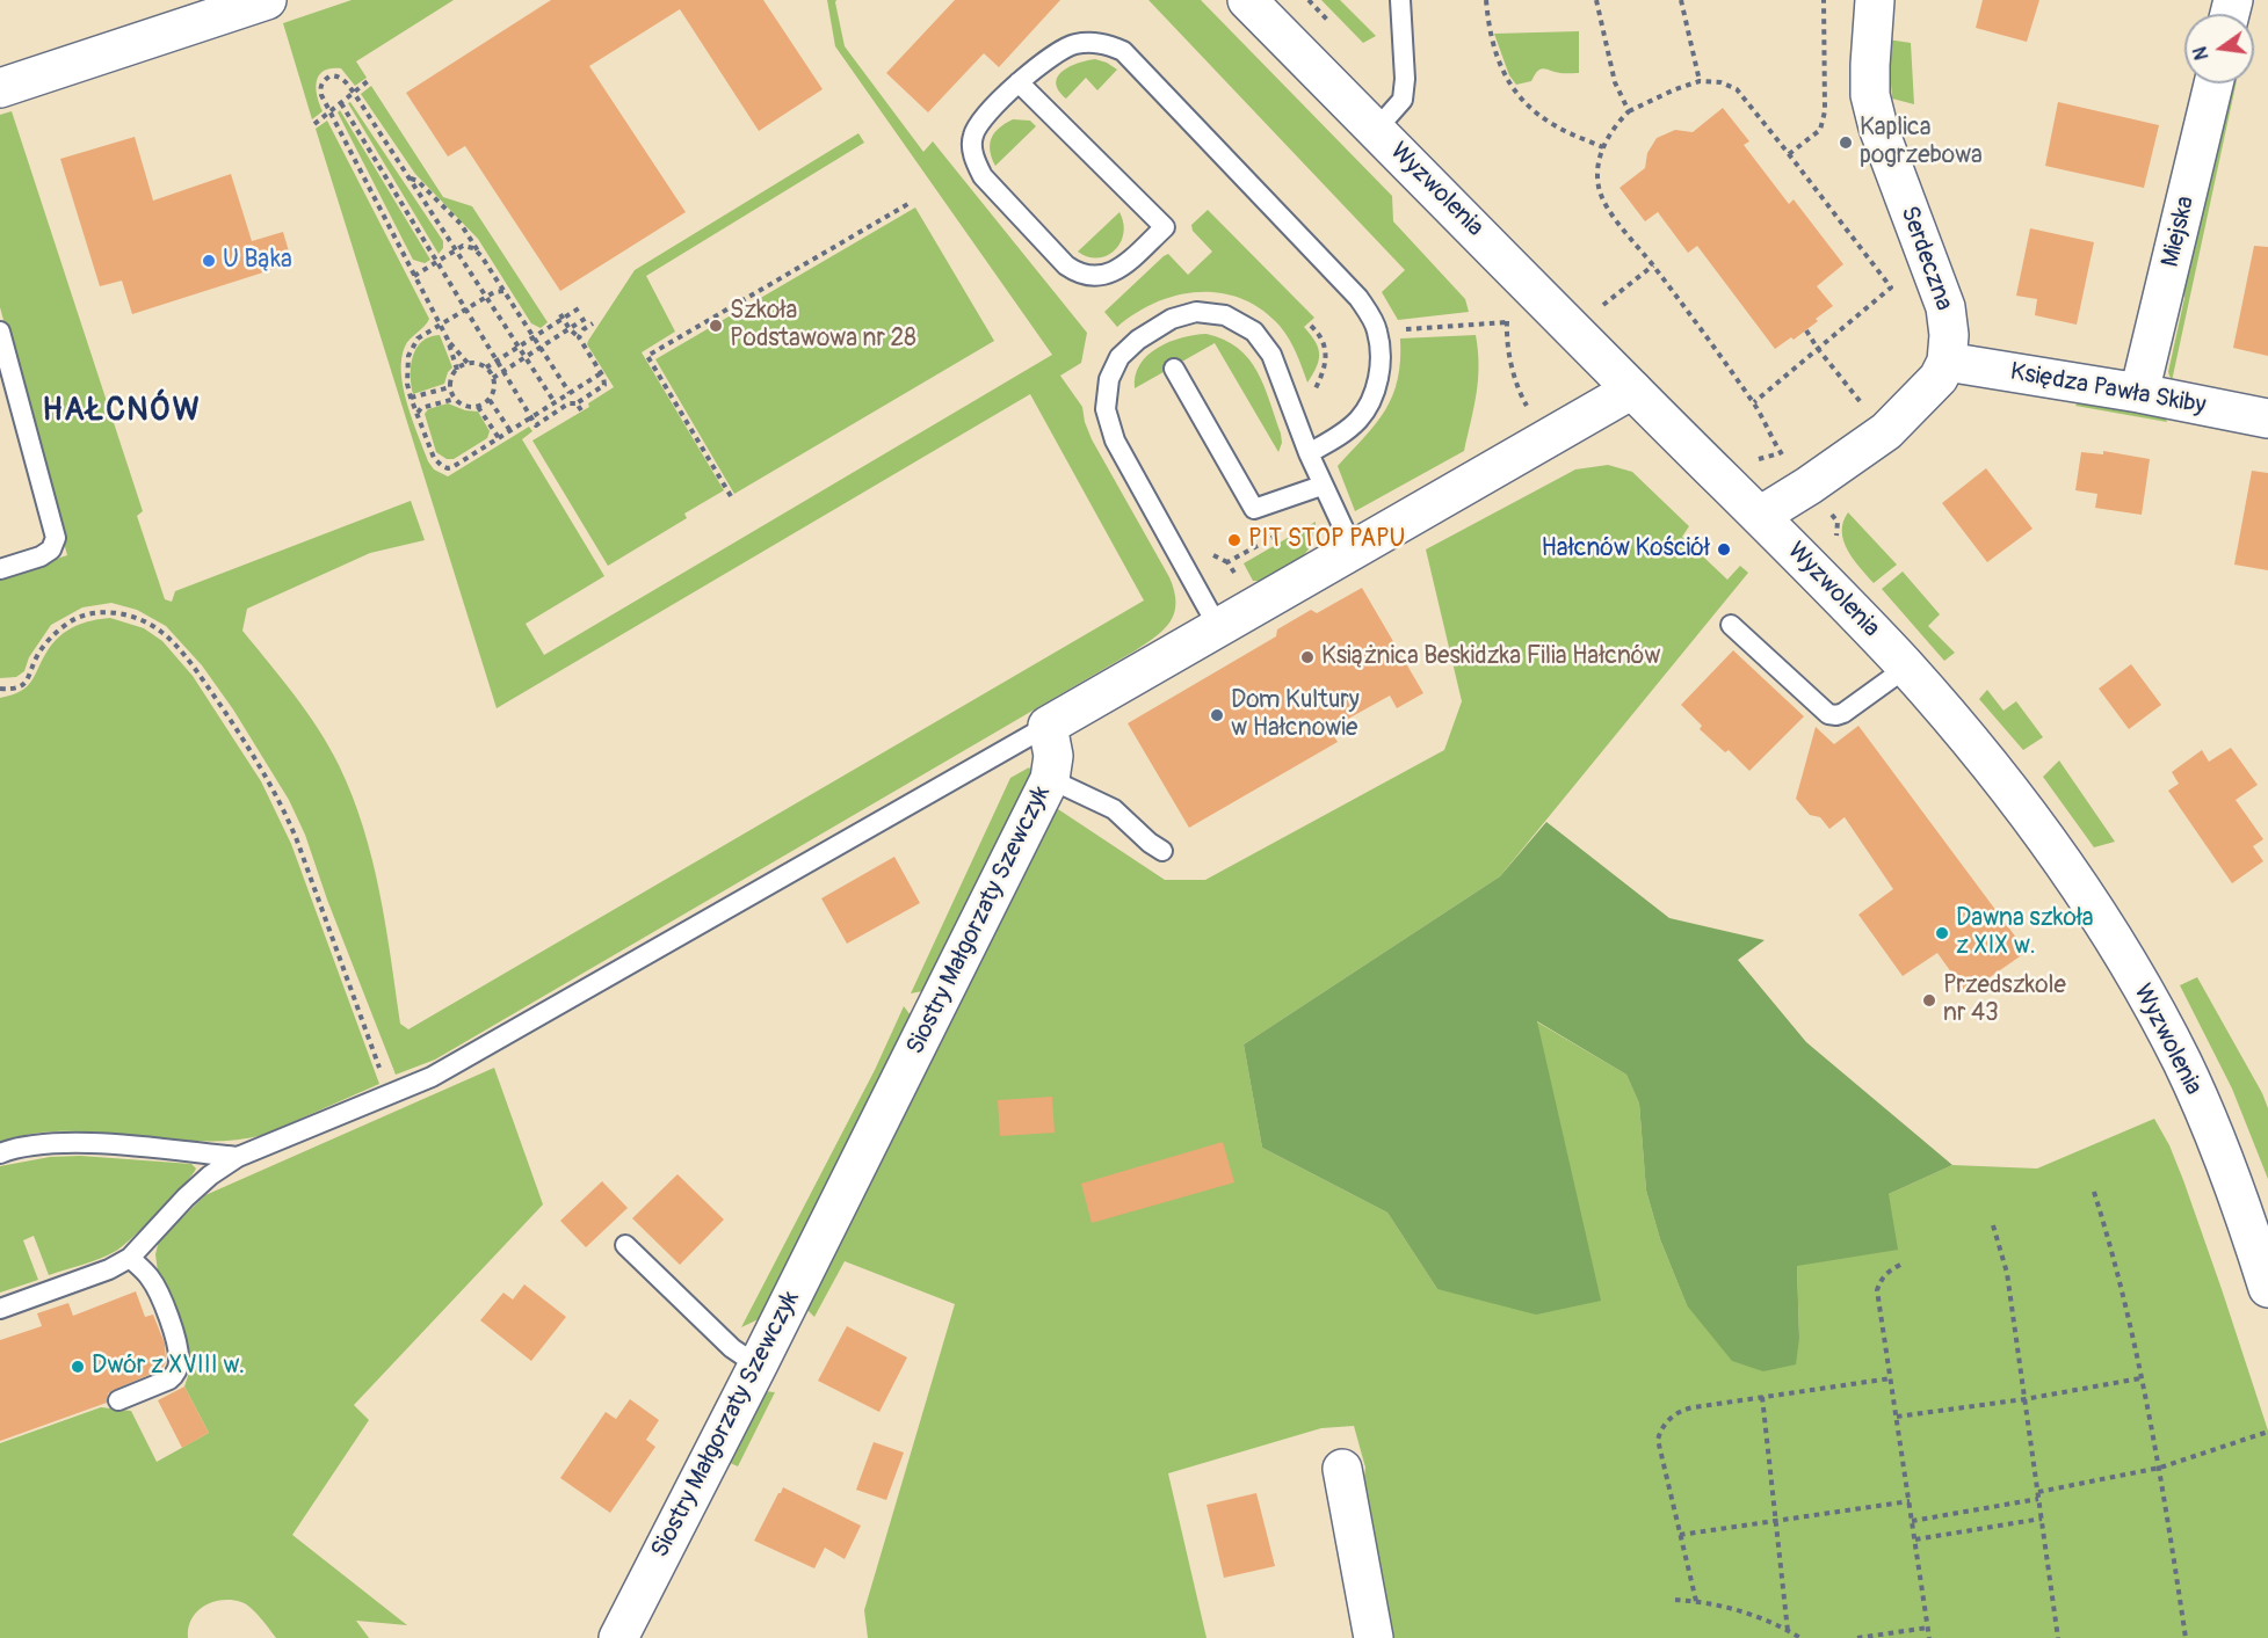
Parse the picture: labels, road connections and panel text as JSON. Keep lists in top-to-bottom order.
{
  "streets": {
    "street": [
      "Wyzwolenia",
      "Miejska",
      "Serdeczna",
      "Księdza Pawła Skiby",
      "Siostry Małgorzaty Szewczyk"
    ]
  },
  "crossings": [
    ["Miejska", "Księdza Pawła Skiby"],
    ["Serdeczna", "Księdza Pawła Skiby"]
  ],
  "districts": ["HAŁCNÓW"],
  "places": [
    "Kaplica pogrzebowa",
    "U Bąka",
    "Szkoła Podstawowa nr 28",
    "PIT STOP PAPU",
    "Hałcnów Kościół",
    "Książnica Beskidzka Filia Hałcnów",
    "Dom Kultury w Hałcnowie",
    "Dawna szkoła z XIX w.",
    "Przedszkole nr 43",
    "Dwór z XVIII w."
  ],
  "north": "left"
}
